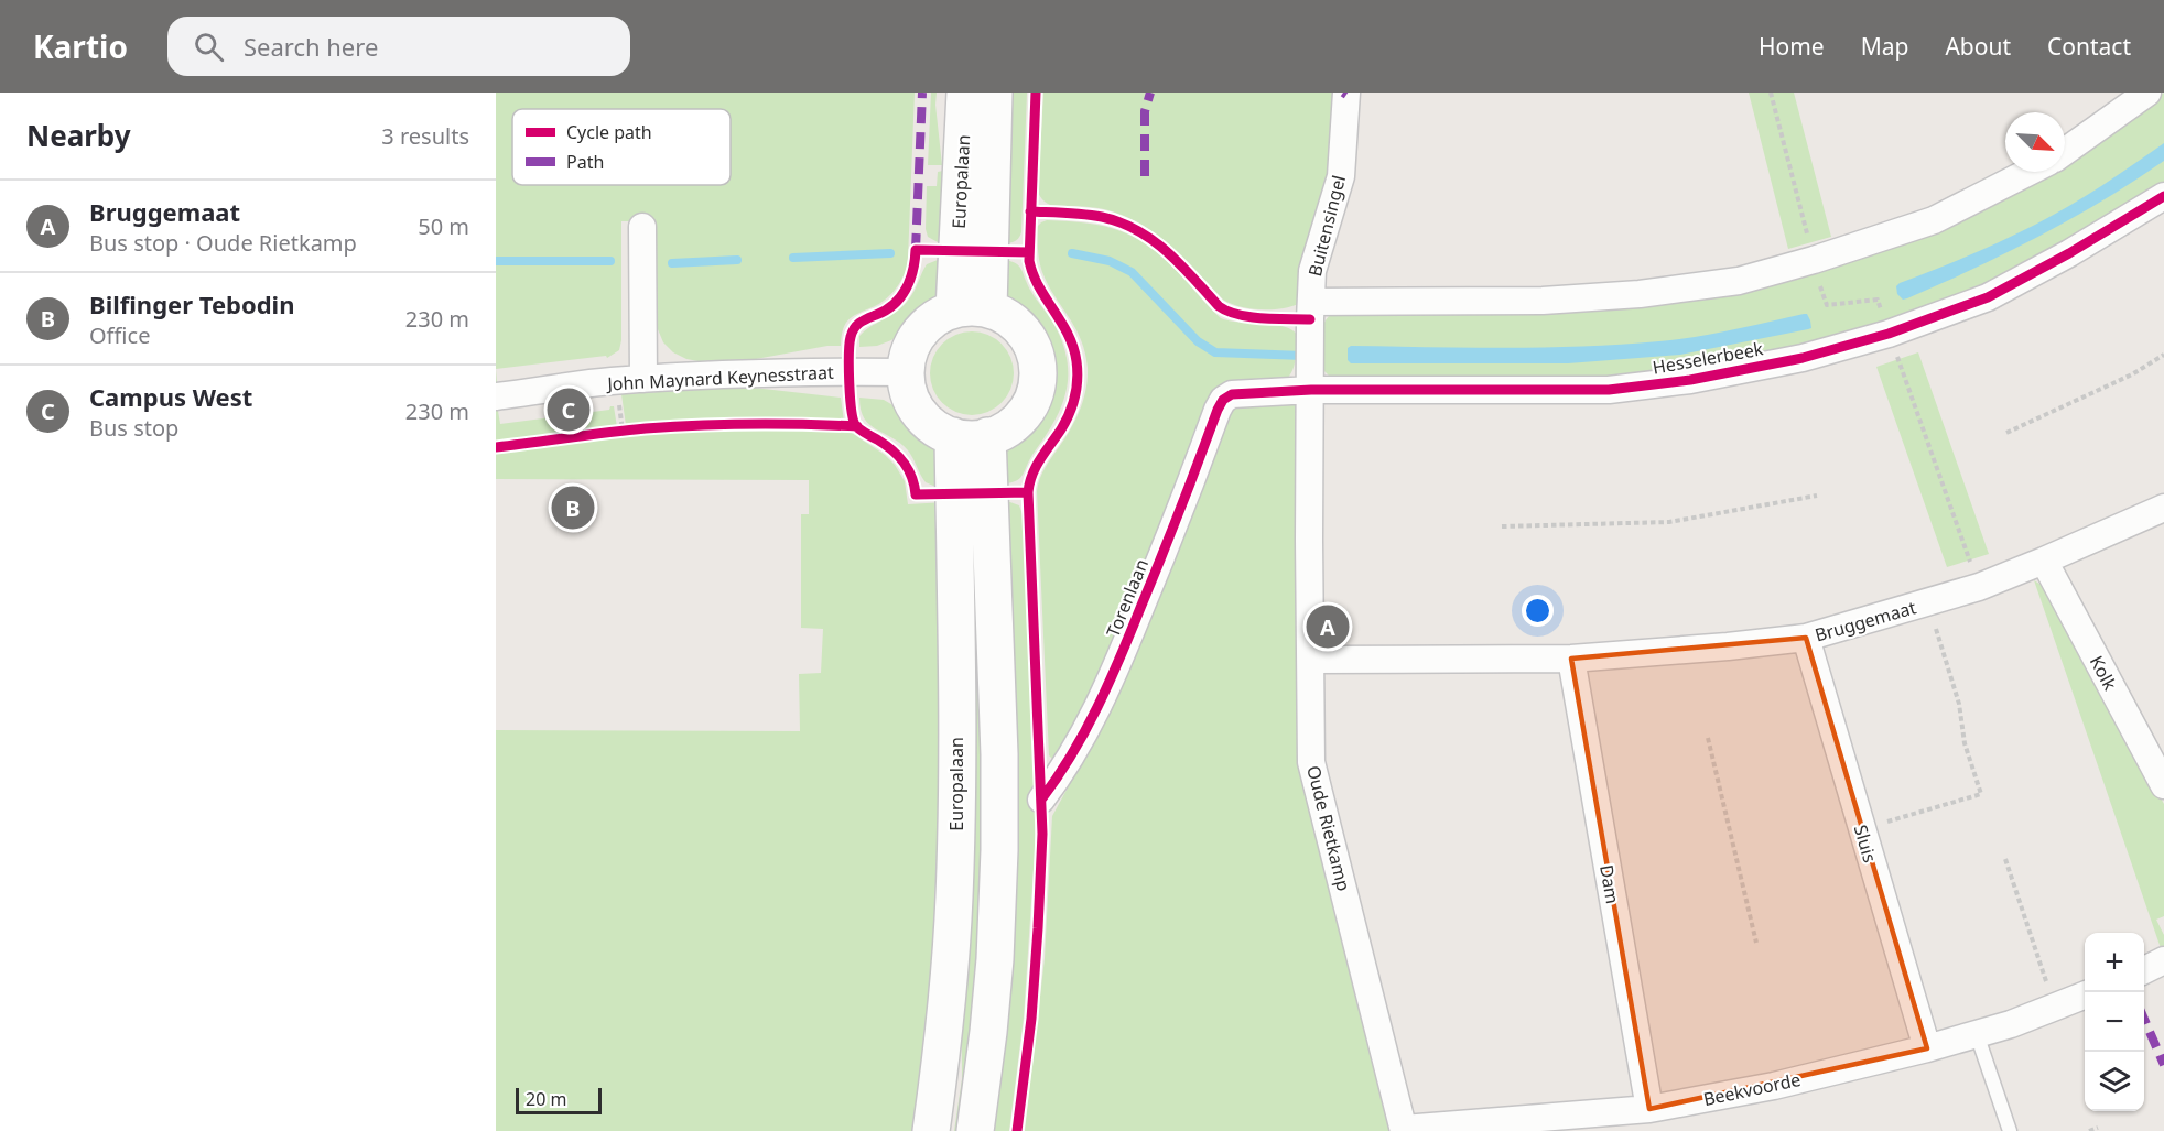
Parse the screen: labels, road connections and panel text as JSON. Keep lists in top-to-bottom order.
{
  "streets": {
    "street": [
      "Europalaan",
      "Buitensingel",
      "Hesselerbeek",
      "John Maynard Keynesstraat",
      "Torenlaan",
      "Bruggemaat",
      "Kolk",
      "Oude Rietkamp",
      "Sluis",
      "Dam",
      "Beekvoorde"
    ]
  },
  "crossings": [
    ["Europalaan", "John Maynard Keynesstraat"],
    ["Buitensingel", "Oude Rietkamp"],
    ["Hesselerbeek", "Torenlaan"],
    ["Hesselerbeek", "Oude Rietkamp"],
    ["Bruggemaat", "Kolk"],
    ["Bruggemaat", "Oude Rietkamp"],
    ["Bruggemaat", "Sluis"],
    ["Bruggemaat", "Dam"],
    ["Oude Rietkamp", "Beekvoorde"],
    ["Sluis", "Beekvoorde"],
    ["Dam", "Beekvoorde"]
  ],
  "legend": ["Cycle path", "Path"],
  "scale_bar": "20 m",
  "north": "bottom right",
  "page": {
    "header": "Kartio",
    "search": "Search here",
    "nav": [
      "Home",
      "Map",
      "About",
      "Contact"
    ],
    "heading": ["Nearby", "3 results"],
    "list": [
      {
        "mark": "A",
        "name": "Bruggemaat",
        "note": "Bus stop · Oude Rietkamp",
        "value": "50 m"
      },
      {
        "mark": "B",
        "name": "Bilfinger Tebodin",
        "note": "Office",
        "value": "230 m"
      },
      {
        "mark": "C",
        "name": "Campus West",
        "note": "Bus stop",
        "value": "230 m"
      }
    ],
    "pins": ["C", "B", "A"],
    "map_buttons": ["+", "−"],
    "scale": "20 m"
  }
}
